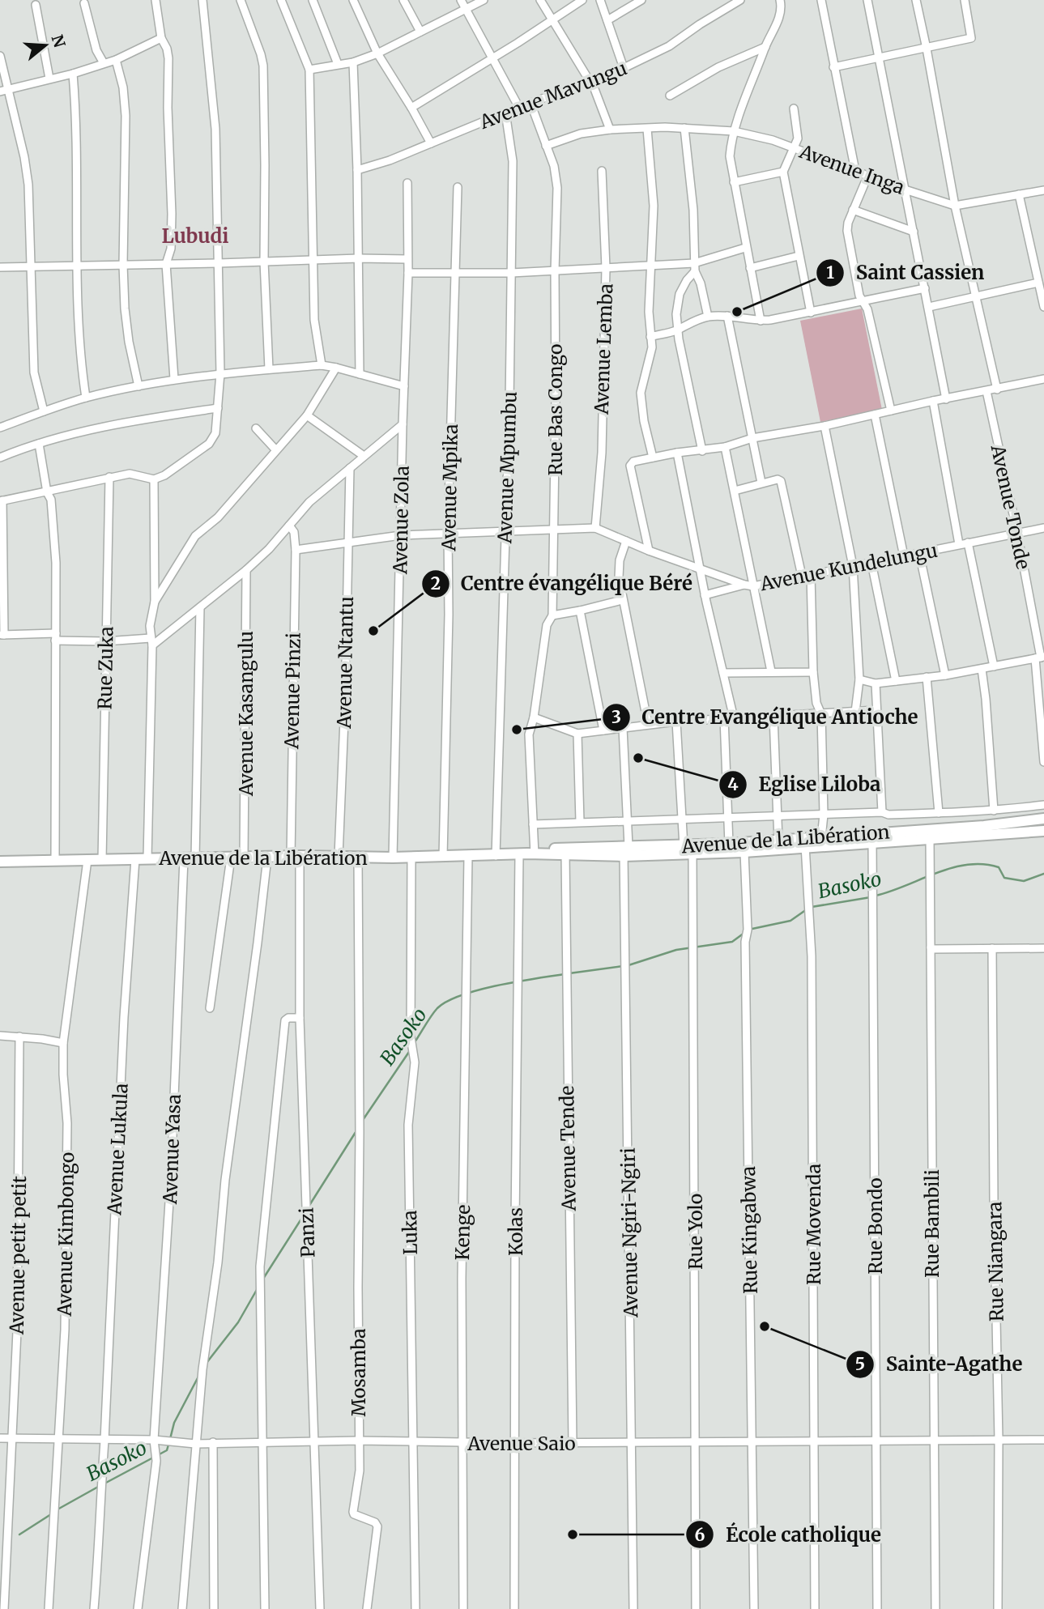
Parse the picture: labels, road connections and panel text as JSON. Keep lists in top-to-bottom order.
{
  "streets": {
    "highway": ["Avenue de la Libération"],
    "street": [
      "Avenue Mavungu",
      "Avenue Inga",
      "Avenue Lemba",
      "Rue Bas Congo",
      "Avenue Mpumbu",
      "Avenue Mpika",
      "Avenue Tonde",
      "Avenue Zola",
      "Avenue Kundelungu",
      "Avenue Ntantu",
      "Rue Zuka",
      "Avenue Pinzi",
      "Avenue Kasangulu",
      "Avenue Tende",
      "Avenue Lukula",
      "Avenue Yasa",
      "Rue Bambili",
      "Rue Movenda",
      "Rue Bondo",
      "Rue Kingabwa",
      "Kolas",
      "Rue Yolo",
      "Panzi",
      "Luka",
      "Kenge",
      "Avenue Ngiri-Ngiri",
      "Avenue Kimbongo",
      "Avenue petit petit",
      "Rue Niangara",
      "Mosamba",
      "Avenue Saio"
    ]
  },
  "crossings": [
    ["Avenue Mavungu", "Rue Bas Congo"],
    ["Avenue Mavungu", "Avenue Mpumbu"],
    ["Avenue Inga", "Rue Bas Congo"],
    ["Avenue Lemba", "Avenue Kundelungu"],
    ["Rue Bas Congo", "Kolas"],
    ["Avenue Mpumbu", "Avenue de la Libération"],
    ["Avenue Mpika", "Avenue de la Libération"],
    ["Avenue Tonde", "Avenue Kundelungu"],
    ["Avenue Zola", "Avenue de la Libération"],
    ["Avenue Ntantu", "Avenue de la Libération"],
    ["Rue Zuka", "Avenue de la Libération"],
    ["Avenue Pinzi", "Avenue de la Libération"],
    ["Avenue Pinzi", "Panzi"],
    ["Avenue Kasangulu", "Avenue de la Libération"],
    ["Avenue de la Libération", "Avenue Tende"],
    ["Avenue de la Libération", "Avenue Lukula"],
    ["Avenue de la Libération", "Avenue Yasa"],
    ["Avenue de la Libération", "Rue Bambili"],
    ["Avenue de la Libération", "Rue Movenda"],
    ["Avenue de la Libération", "Rue Bondo"],
    ["Avenue de la Libération", "Rue Kingabwa"],
    ["Avenue de la Libération", "Kolas"],
    ["Avenue de la Libération", "Rue Yolo"],
    ["Avenue de la Libération", "Panzi"],
    ["Avenue de la Libération", "Luka"],
    ["Avenue de la Libération", "Kenge"],
    ["Avenue de la Libération", "Avenue Ngiri-Ngiri"],
    ["Avenue de la Libération", "Avenue Kimbongo"],
    ["Avenue de la Libération", "Mosamba"],
    ["Avenue Tende", "Avenue Saio"],
    ["Avenue Lukula", "Avenue Saio"],
    ["Avenue Yasa", "Avenue Saio"],
    ["Rue Bambili", "Avenue Saio"],
    ["Rue Movenda", "Avenue Saio"],
    ["Rue Bondo", "Avenue Saio"],
    ["Rue Kingabwa", "Avenue Saio"],
    ["Kolas", "Avenue Saio"],
    ["Rue Yolo", "Avenue Saio"],
    ["Panzi", "Avenue Saio"],
    ["Luka", "Avenue Saio"],
    ["Kenge", "Avenue Saio"],
    ["Avenue Ngiri-Ngiri", "Avenue Saio"],
    ["Avenue Kimbongo", "Avenue Saio"],
    ["Avenue petit petit", "Avenue Saio"],
    ["Rue Niangara", "Avenue Saio"],
    ["Mosamba", "Avenue Saio"]
  ],
  "districts": ["Lubudi"],
  "water": ["Basoko"],
  "places": [
    "Saint Cassien",
    "Centre évangélique Béré",
    "Centre Evangélique Antioche",
    "Eglise Liloba",
    "Sainte-Agathe",
    "École catholique"
  ],
  "north": "right"
}
